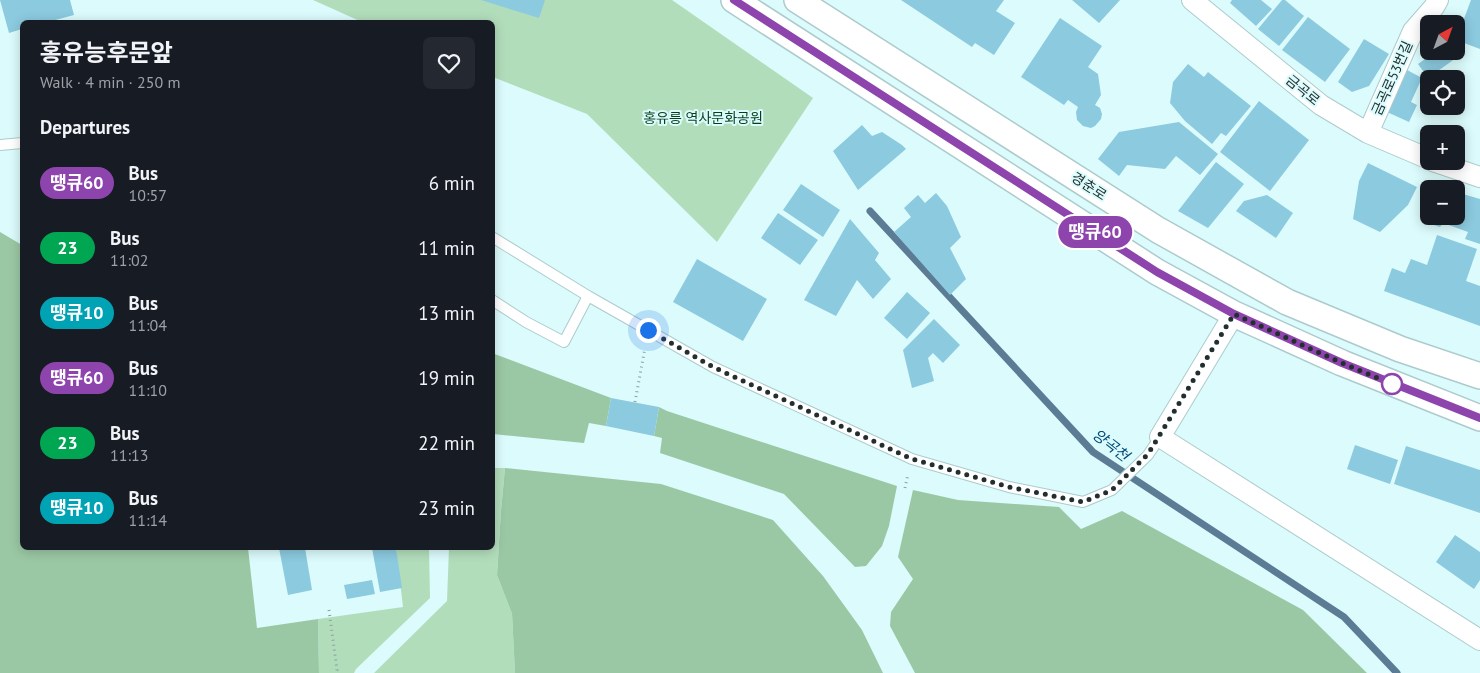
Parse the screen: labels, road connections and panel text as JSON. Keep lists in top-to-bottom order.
{
  "streets": {
    "street": ["금곡로53번길", "금곡로", "경춘로"]
  },
  "crossings": [
    ["금곡로53번길", "금곡로"]
  ],
  "water": ["양곡천"],
  "parks": ["홍유릉 역사문화공원"],
  "lines": ["bus line 땡큐60"],
  "north": "top right",
  "page": {
    "on_map": "땡큐60",
    "map_buttons": ["+", "−"],
    "heading": [
      ["홍유능후문앞", "Walk · 4 min · 250 m"],
      "Departures"
    ],
    "list": [
      {
        "mark": "땡큐60",
        "name": "Bus",
        "note": "10:57",
        "value": "6 min"
      },
      {
        "mark": "23",
        "name": "Bus",
        "note": "11:02",
        "value": "11 min"
      },
      {
        "mark": "땡큐10",
        "name": "Bus",
        "note": "11:04",
        "value": "13 min"
      },
      {
        "mark": "땡큐60",
        "name": "Bus",
        "note": "11:10",
        "value": "19 min"
      },
      {
        "mark": "23",
        "name": "Bus",
        "note": "11:13",
        "value": "22 min"
      },
      {
        "mark": "땡큐10",
        "name": "Bus",
        "note": "11:14",
        "value": "23 min"
      }
    ]
  }
}
